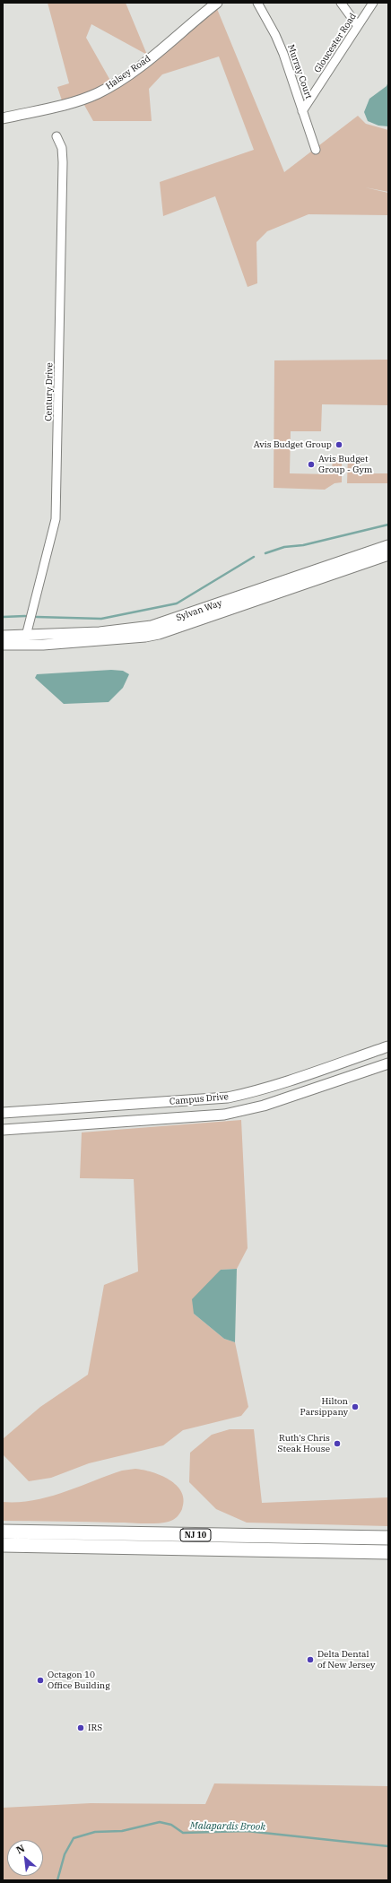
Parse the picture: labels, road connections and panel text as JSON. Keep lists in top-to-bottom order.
{
  "streets": {
    "highway": ["NJ 10"],
    "street": [
      "Gloucester Road",
      "Murray Court",
      "Halsey Road",
      "Century Drive",
      "Sylvan Way",
      "Campus Drive"
    ]
  },
  "crossings": [
    ["Gloucester Road", "Murray Court"],
    ["Century Drive", "Sylvan Way"]
  ],
  "water": ["Malapardis Brook"],
  "places": [
    "Avis Budget Group",
    "Avis Budget Group - Gym",
    "Hilton Parsippany",
    "Ruth's Chris Steak House",
    "Delta Dental of New Jersey",
    "Octagon 10 Office Building",
    "IRS"
  ],
  "north": "top left"
}
